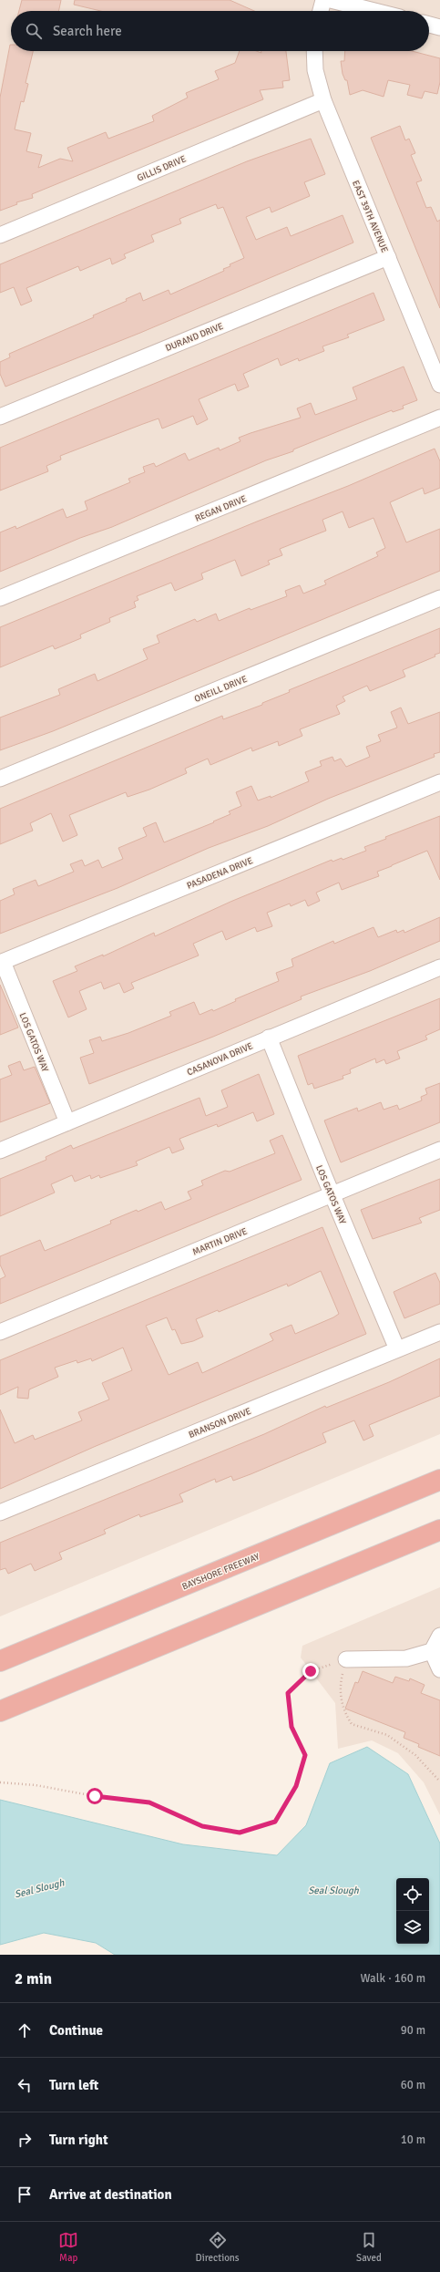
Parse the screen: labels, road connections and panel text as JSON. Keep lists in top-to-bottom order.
{
  "streets": {
    "highway": ["BAYSHORE FREEWAY"],
    "street": [
      "GILLIS DRIVE",
      "EAST 39TH AVENUE",
      "DURAND DRIVE",
      "REGAN DRIVE",
      "ONEILL DRIVE",
      "PASADENA DRIVE",
      "LOS GATOS WAY",
      "CASANOVA DRIVE",
      "MARTIN DRIVE",
      "BRANSON DRIVE"
    ]
  },
  "crossings": [
    ["GILLIS DRIVE", "EAST 39TH AVENUE"],
    ["EAST 39TH AVENUE", "DURAND DRIVE"],
    ["PASADENA DRIVE", "LOS GATOS WAY"],
    ["LOS GATOS WAY", "CASANOVA DRIVE"],
    ["LOS GATOS WAY", "MARTIN DRIVE"],
    ["LOS GATOS WAY", "BRANSON DRIVE"]
  ],
  "water": ["Seal Slough"],
  "page": {
    "search": "Search here",
    "heading": ["2 min", "Walk · 160 m"],
    "list": [
      ["Continue", "90 m"],
      ["Turn left", "60 m"],
      ["Turn right", "10 m"],
      "Arrive at destination"
    ],
    "nav": ["Map", "Directions", "Saved"]
  }
}
